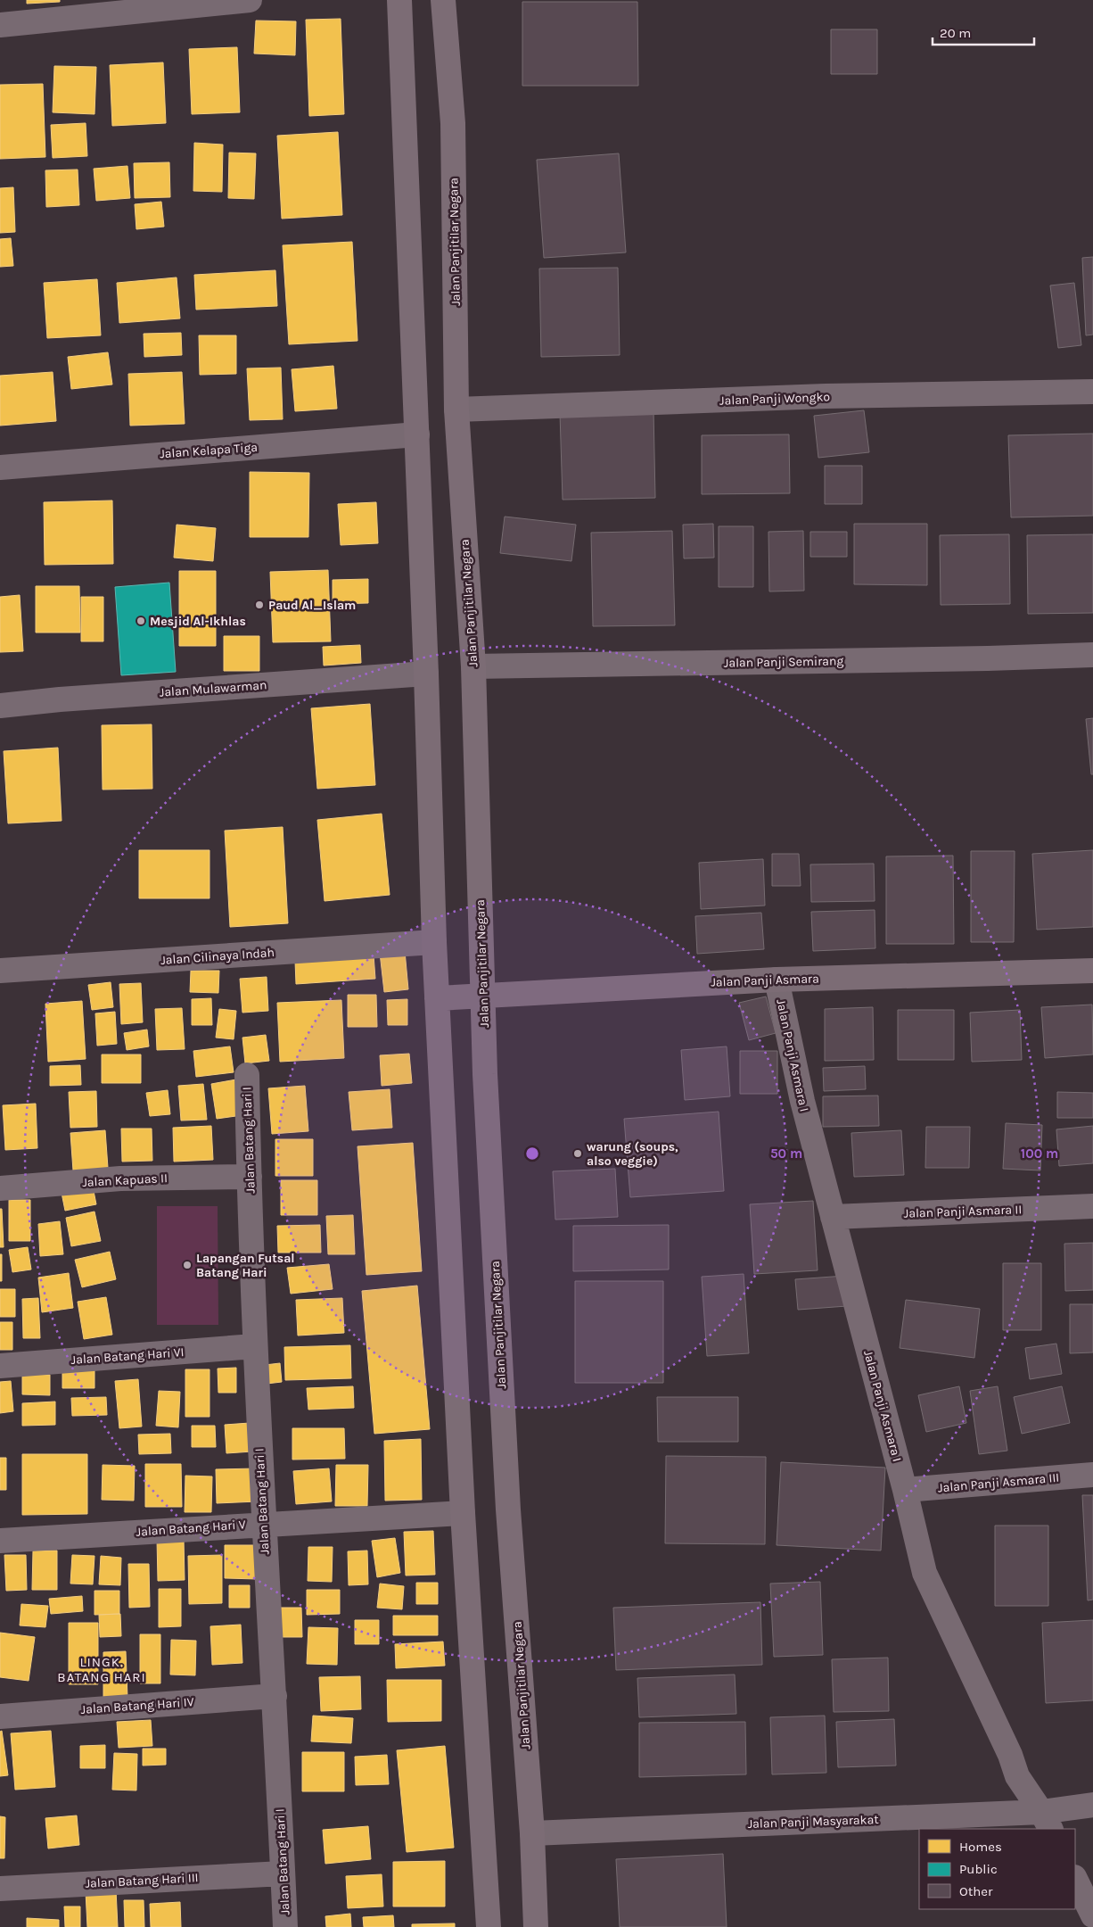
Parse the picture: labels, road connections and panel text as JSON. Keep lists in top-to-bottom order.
{
  "streets": {
    "main road": ["Jalan Panjitilar Negara", "Jalan Panji Asmara"],
    "street": [
      "Jalan Panji Wongko",
      "Jalan Kelapa Tiga",
      "Jalan Panji Semirang",
      "Jalan Mulawarman",
      "Jalan Cilinaya Indah",
      "Jalan Panji Asmara I",
      "Jalan Batang Hari I",
      "Jalan Kapuas II",
      "Jalan Panji Asmara II",
      "Jalan Batang Hari VI",
      "Jalan Panji Asmara III",
      "Jalan Batang Hari V",
      "Jalan Batang Hari IV",
      "Jalan Panji Masyarakat",
      "Jalan Batang Hari III"
    ]
  },
  "crossings": [
    ["Jalan Panjitilar Negara", "Jalan Panji Wongko"],
    ["Jalan Panjitilar Negara", "Jalan Panji Semirang"],
    ["Jalan Panjitilar Negara", "Jalan Panji Asmara"],
    ["Jalan Panjitilar Negara", "Jalan Panji Masyarakat"],
    ["Jalan Panji Asmara", "Jalan Panji Asmara I"],
    ["Jalan Panji Asmara I", "Jalan Panji Asmara II"],
    ["Jalan Panji Asmara I", "Jalan Panji Asmara III"],
    ["Jalan Panji Asmara I", "Jalan Panji Masyarakat"],
    ["Jalan Batang Hari I", "Jalan Kapuas II"],
    ["Jalan Batang Hari I", "Jalan Batang Hari VI"],
    ["Jalan Batang Hari I", "Jalan Batang Hari V"],
    ["Jalan Batang Hari I", "Jalan Batang Hari IV"],
    ["Jalan Batang Hari I", "Jalan Batang Hari III"]
  ],
  "districts": ["LINGK. BATANG HARI"],
  "places": [
    "Paud Al_Islam",
    "Mesjid Al-Ikhlas",
    "warung (soups, also veggie)",
    "Lapangan Futsal Batang Hari"
  ],
  "legend": ["Homes", "Public", "Other"],
  "scale_bar": "20 m",
  "rings": ["50 m", "100 m"]
}
